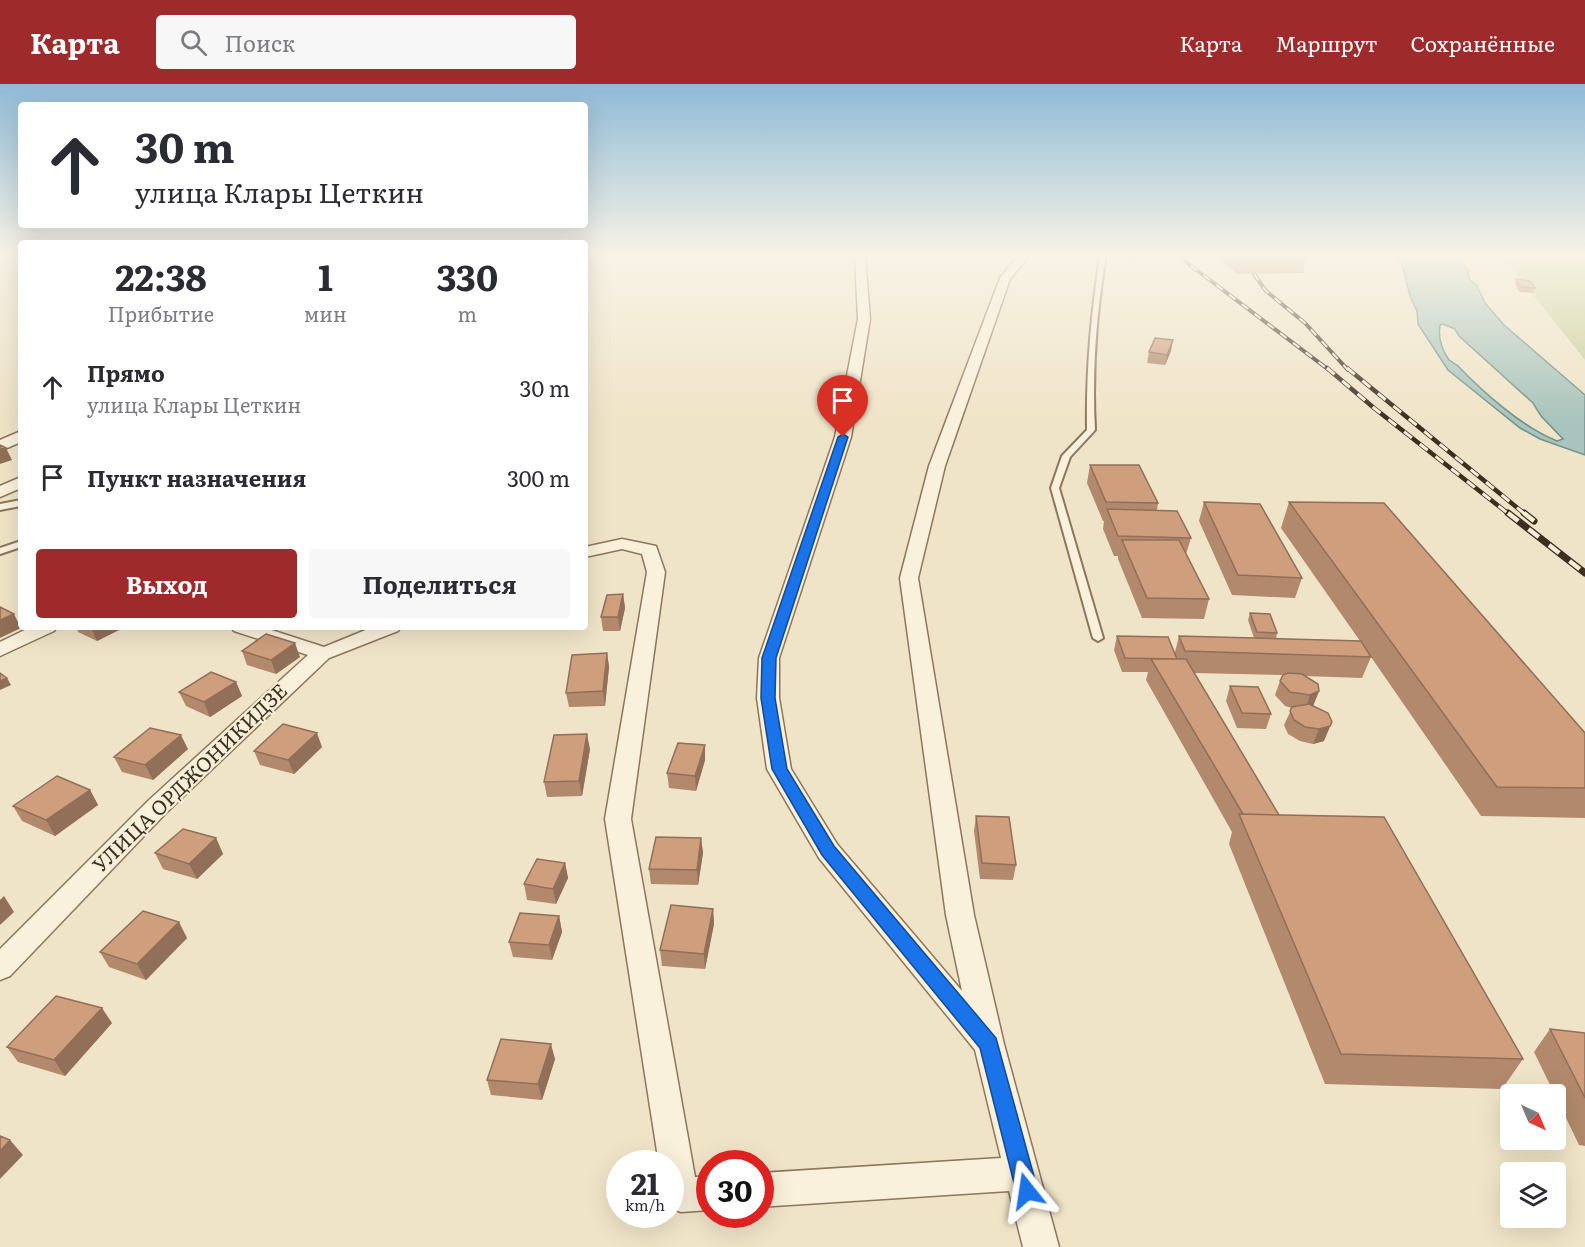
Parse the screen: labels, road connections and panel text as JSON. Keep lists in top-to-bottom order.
{
  "streets": {
    "street": ["УЛИЦА ОРДЖОНИКИДЗЕ"]
  },
  "north": "bottom right",
  "page": {
    "header": "Карта",
    "search": "Поиск",
    "nav": ["Карта", "Маршрут", "Сохранённые"],
    "turn": ["30 m", "улица Клары Цеткин"],
    "eta": [
      "22:38",
      "Прибытие",
      "1",
      "мин",
      "330",
      "m"
    ],
    "list": [
      {
        "name": "Прямо",
        "note": "улица Клары Цеткин",
        "value": "30 m"
      },
      {
        "name": "Пункт назначения",
        "value": "300 m"
      }
    ],
    "buttons": ["Выход", "Поделиться"],
    "speed": "21 km/h",
    "limit": "30"
  }
}
